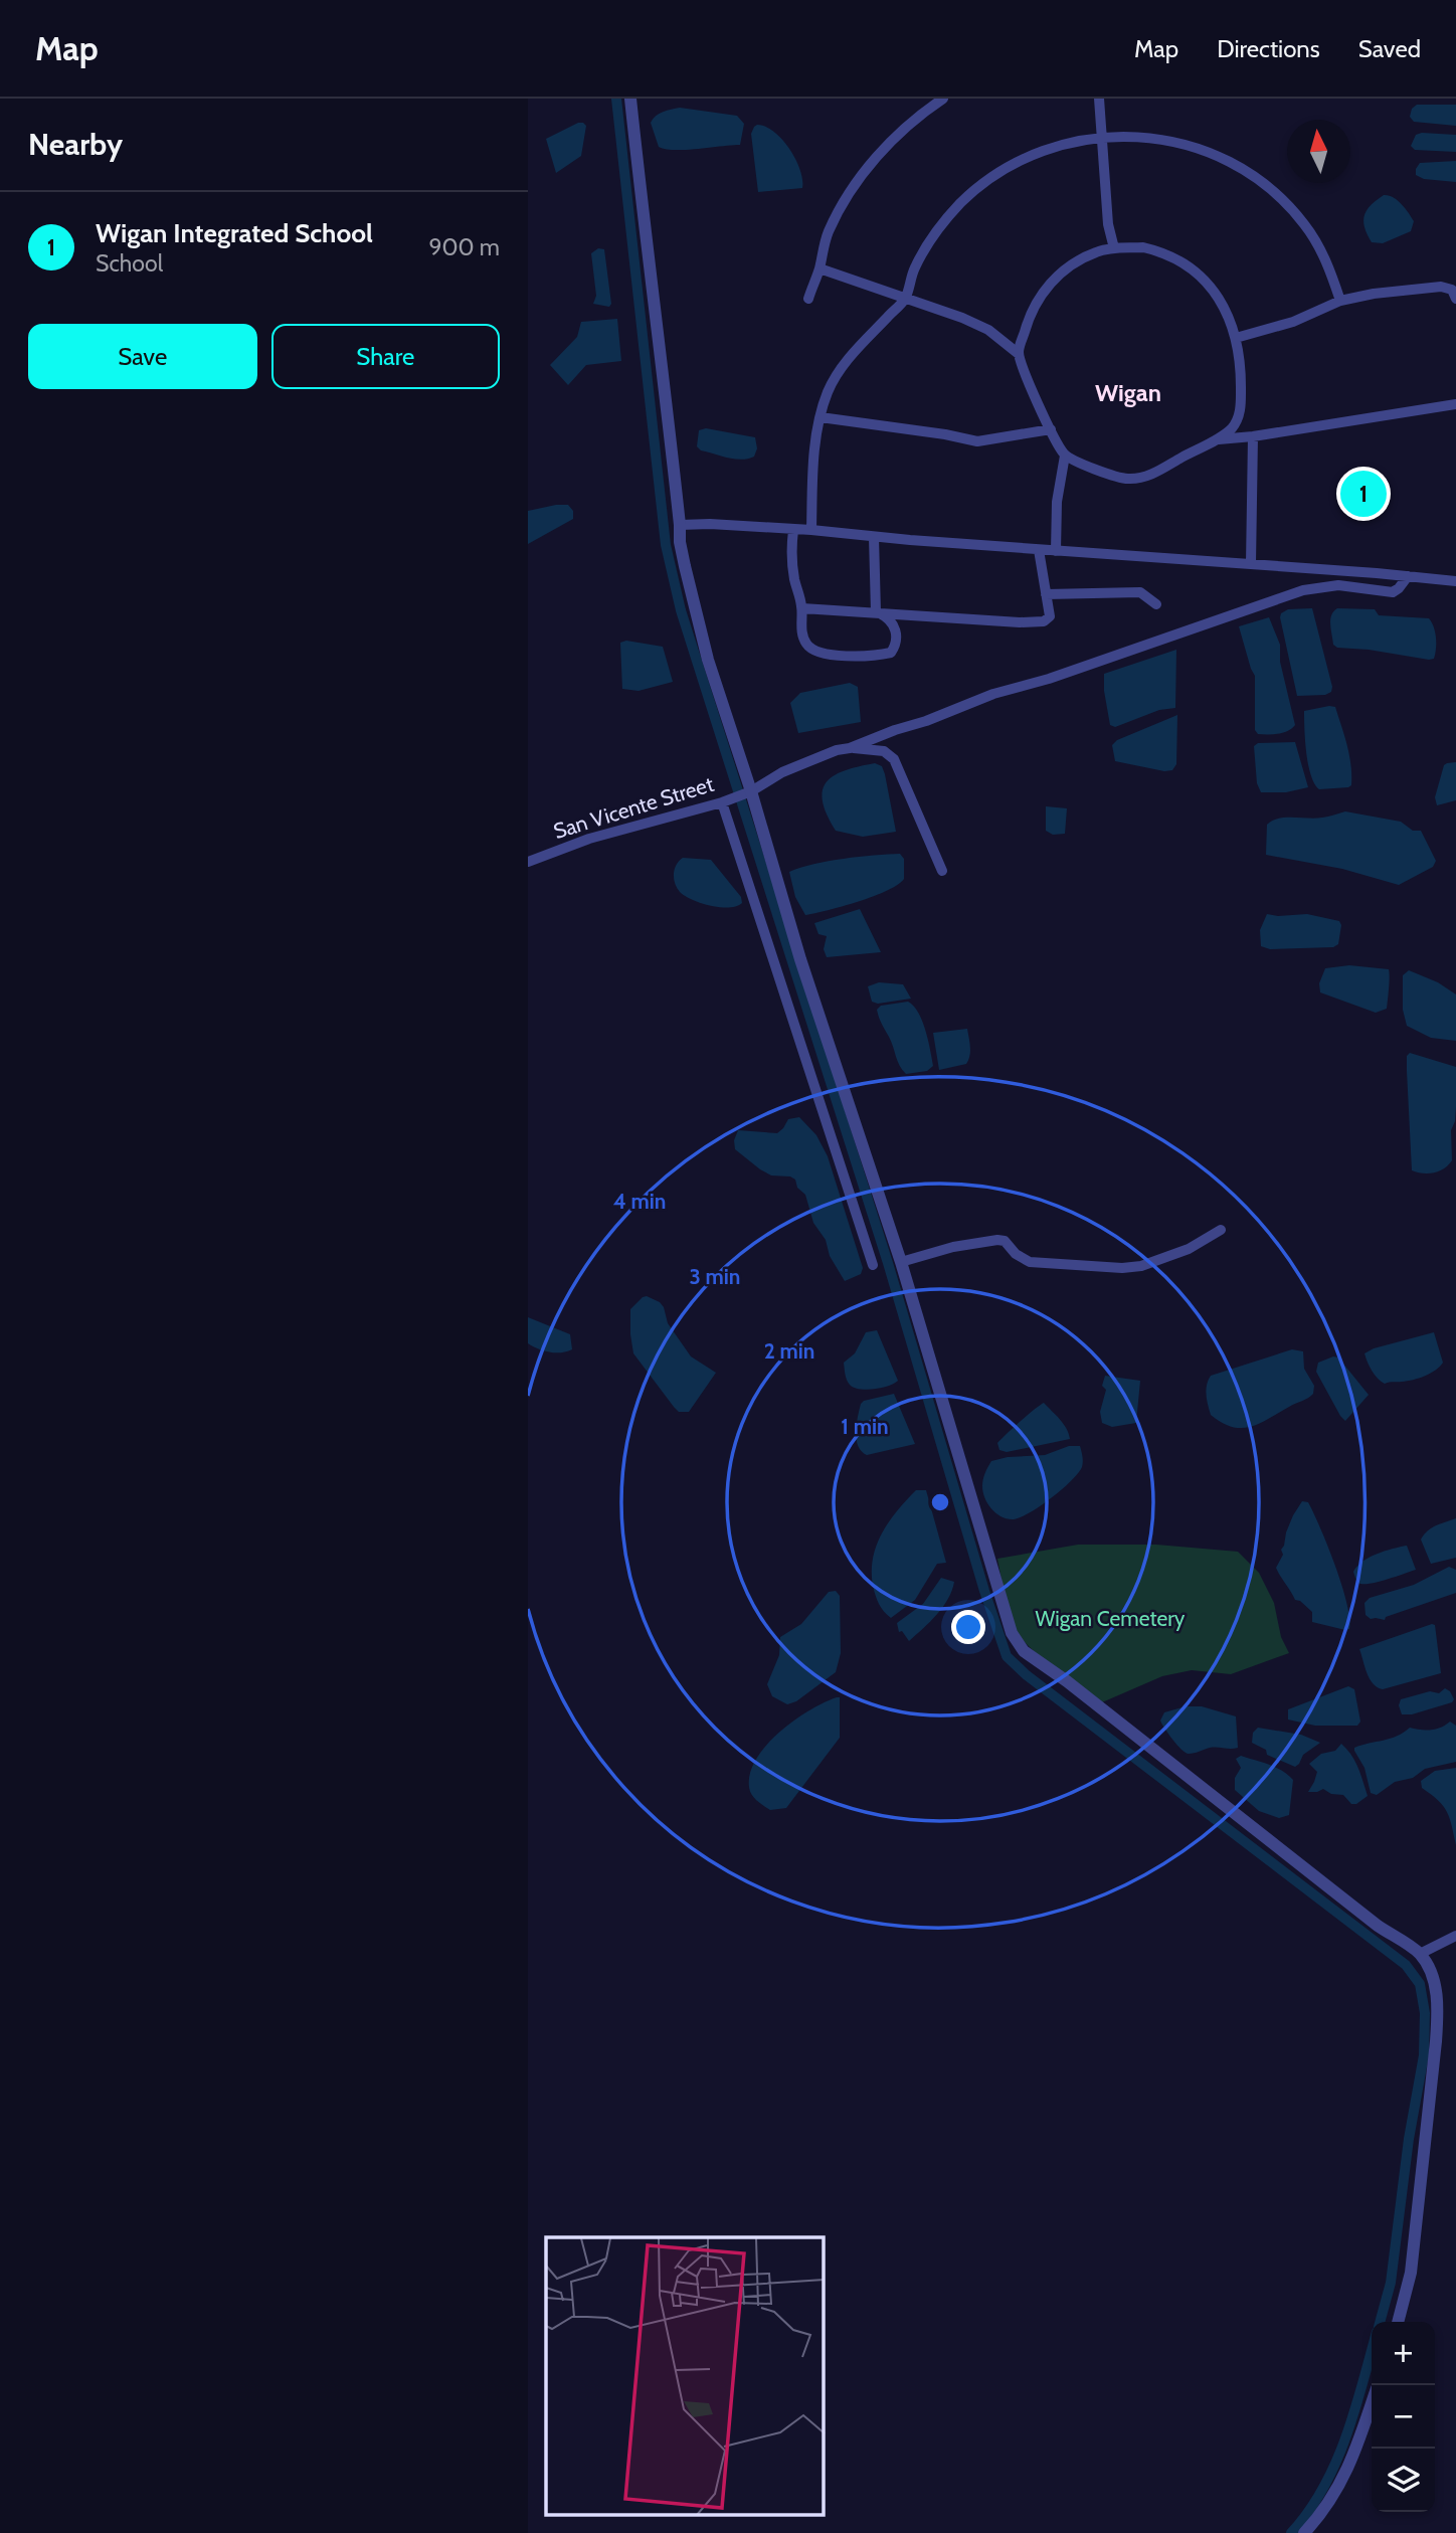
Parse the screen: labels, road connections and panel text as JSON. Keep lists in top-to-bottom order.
{
  "streets": {
    "street": ["San Vicente Street"]
  },
  "districts": ["Wigan"],
  "parks": ["Wigan Cemetery"],
  "north": "top",
  "page": {
    "header": "Map",
    "nav": ["Map", "Directions", "Saved"],
    "heading": "Nearby",
    "list": [
      {
        "mark": "1",
        "name": "Wigan Integrated School",
        "note": "School",
        "value": "900 m"
      }
    ],
    "buttons": ["Save", "Share"],
    "pins": "1",
    "map_buttons": ["+", "−"]
  },
  "rings": [
    "4 min",
    "3 min",
    "2 min",
    "1 min"
  ]
}
